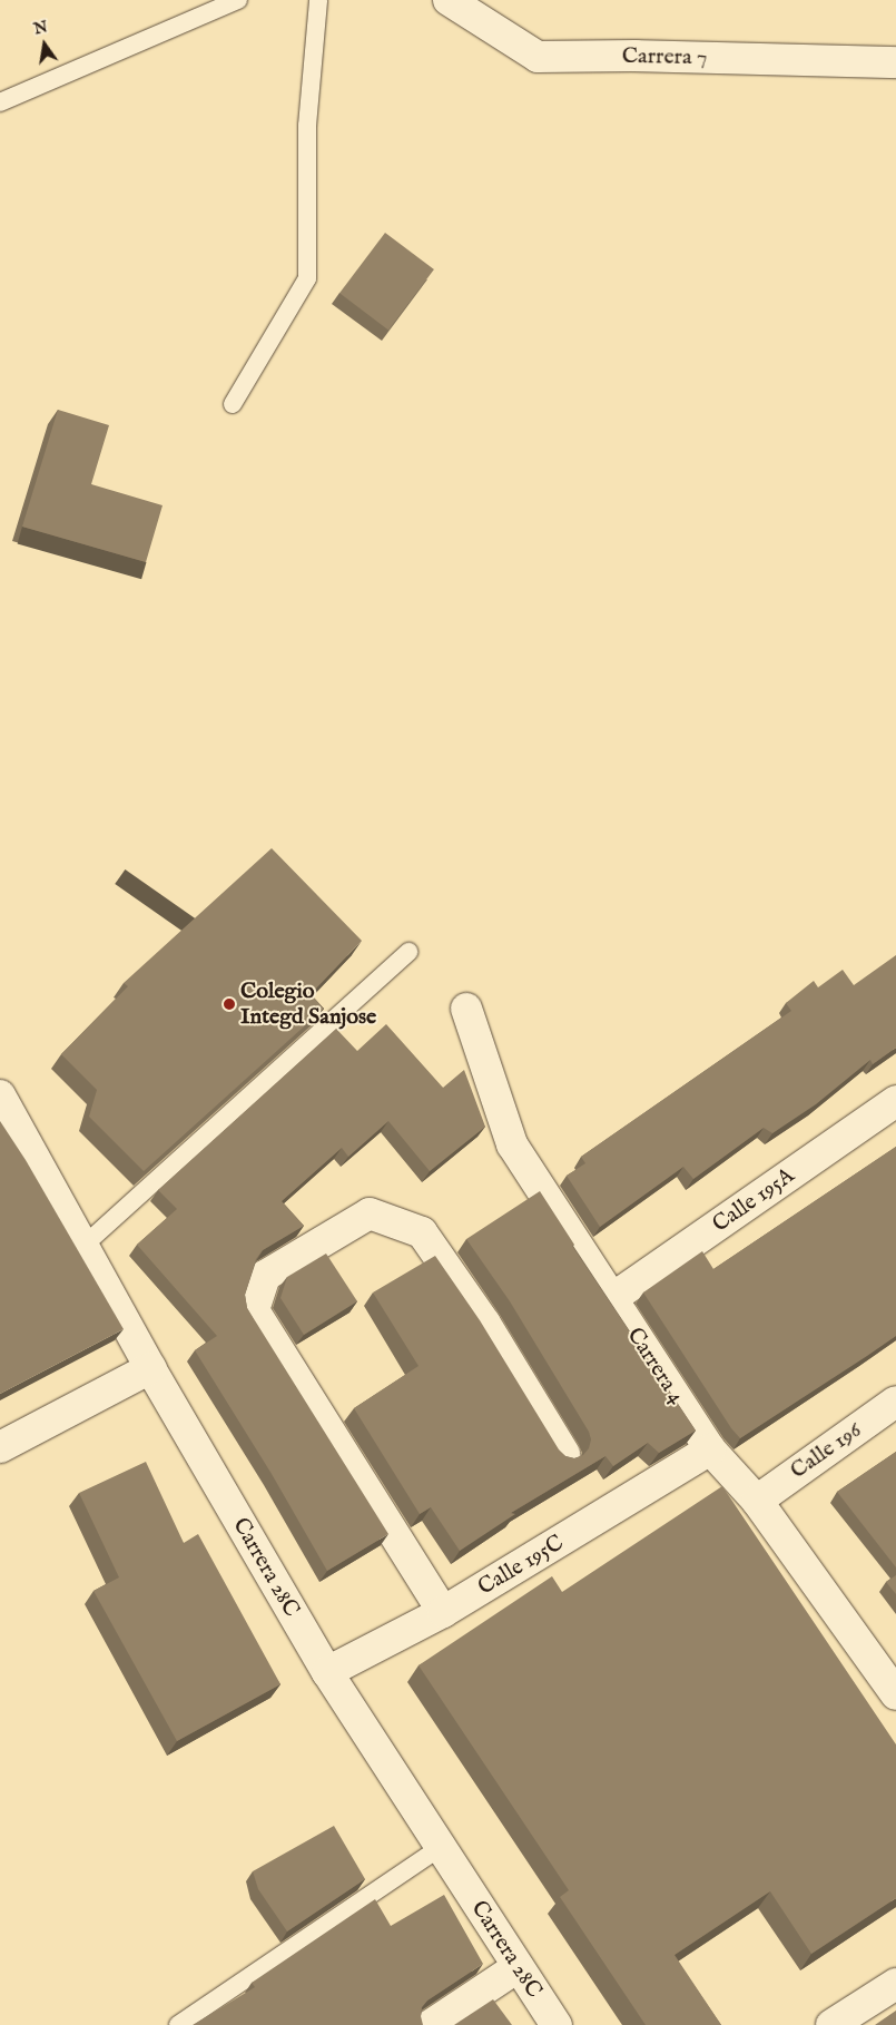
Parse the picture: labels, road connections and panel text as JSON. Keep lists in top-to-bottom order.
{
  "streets": {
    "street": [
      "Carrera 7",
      "Calle 195A",
      "Carrera 4",
      "Calle 196",
      "Calle 195C",
      "Carrera 28C"
    ]
  },
  "crossings": [
    ["Calle 195A", "Carrera 4"],
    ["Carrera 4", "Calle 196"],
    ["Carrera 4", "Calle 195C"],
    ["Calle 195C", "Carrera 28C"]
  ],
  "places": ["Colegio Integd Sanjose"],
  "north": "top"
}
